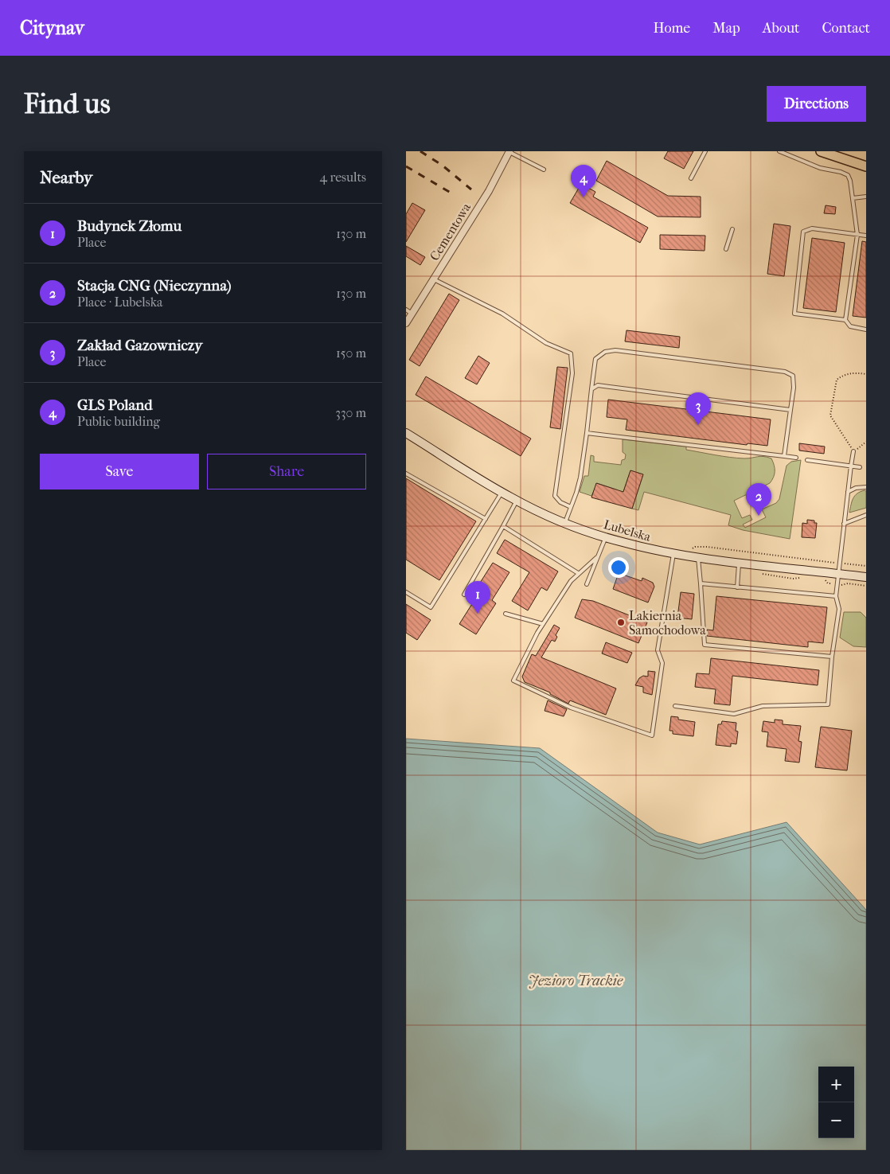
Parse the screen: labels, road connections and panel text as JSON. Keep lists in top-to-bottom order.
{
  "streets": {
    "street": ["Cementowa", "Lubelska"]
  },
  "water": ["Jezioro Trackie"],
  "places": ["Lakiernia Samochodowa"],
  "page": {
    "header": "Citynav",
    "nav": [
      "Home",
      "Map",
      "About",
      "Contact"
    ],
    "buttons": [
      "Directions",
      ["Save", "Share"]
    ],
    "title": "Find us",
    "heading": ["Nearby", "4 results"],
    "pins": [
      "4",
      "3",
      "2",
      "1"
    ],
    "list": [
      {
        "mark": "1",
        "name": "Budynek Złomu",
        "note": "Place",
        "value": "130 m"
      },
      {
        "mark": "2",
        "name": "Stacja CNG (Nieczynna)",
        "note": "Place · Lubelska",
        "value": "130 m"
      },
      {
        "mark": "3",
        "name": "Zakład Gazowniczy",
        "note": "Place",
        "value": "150 m"
      },
      {
        "mark": "4",
        "name": "GLS Poland",
        "note": "Public building",
        "value": "330 m"
      }
    ],
    "map_buttons": ["+", "−"]
  }
}
